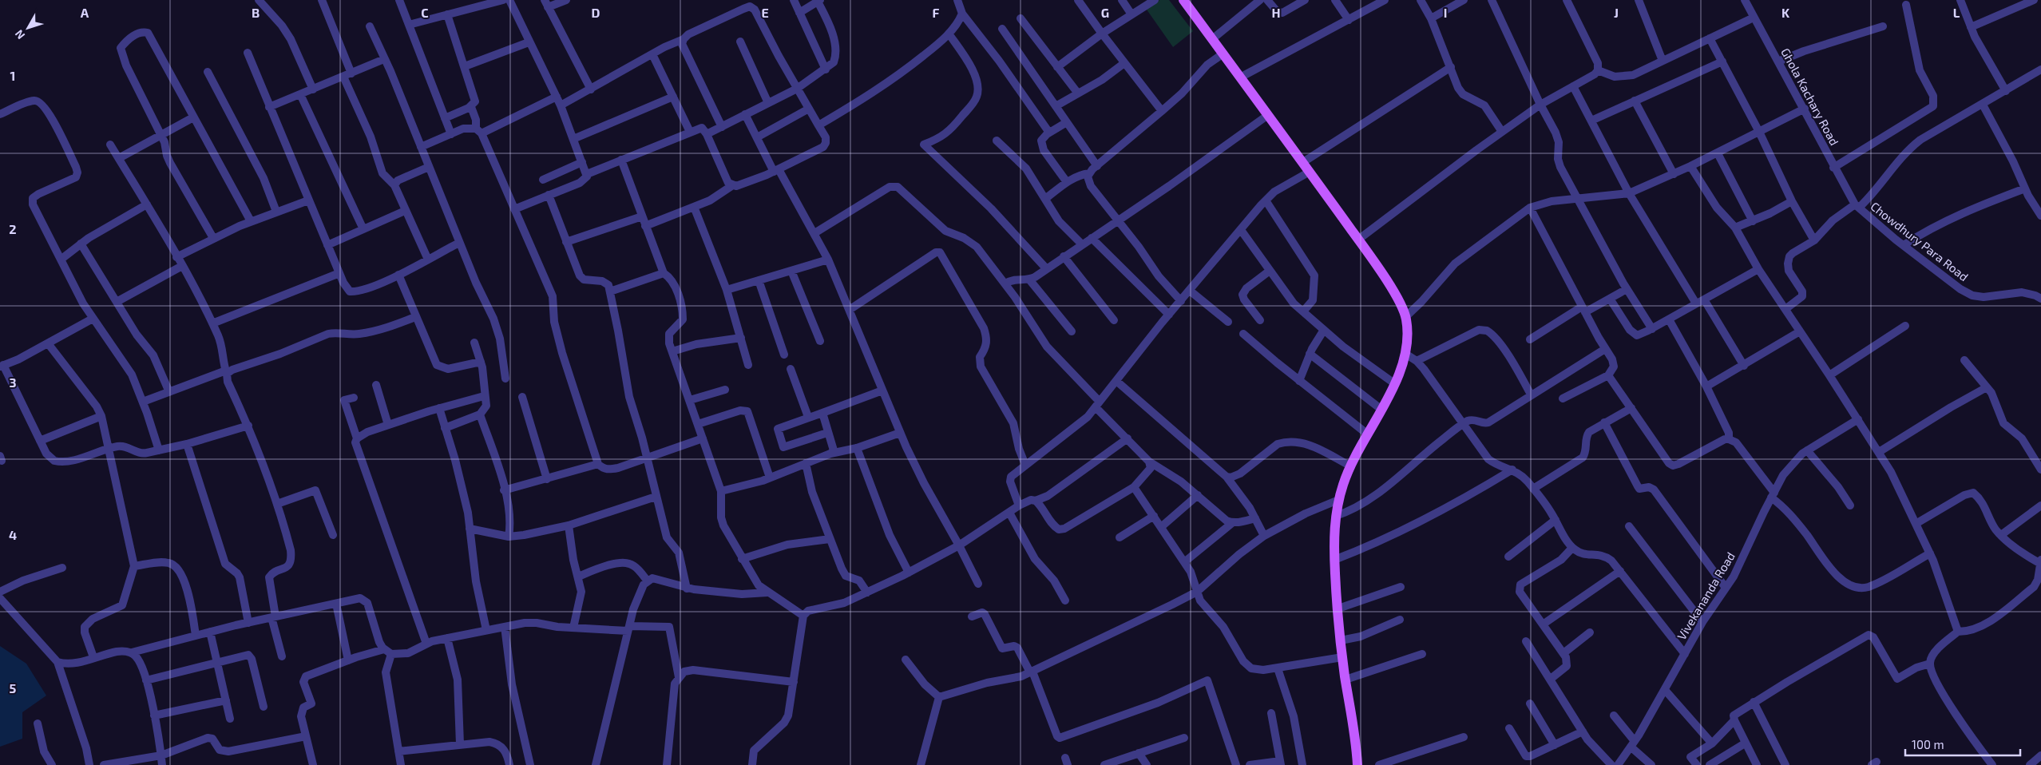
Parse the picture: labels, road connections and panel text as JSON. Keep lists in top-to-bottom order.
{
  "streets": {
    "street": ["Ghola Kachary Road", "Chowdhury Para Road", "Vivekananda Road"]
  },
  "crossings": [
    ["Ghola Kachary Road", "Chowdhury Para Road"]
  ],
  "scale_bar": "100 m",
  "north": "bottom left",
  "grid": {
    "columns": [
      "A",
      "B",
      "C",
      "D",
      "E",
      "F",
      "G",
      "H",
      "I",
      "J",
      "K",
      "L"
    ],
    "rows": [
      "1",
      "2",
      "3",
      "4",
      "5"
    ]
  }
}
